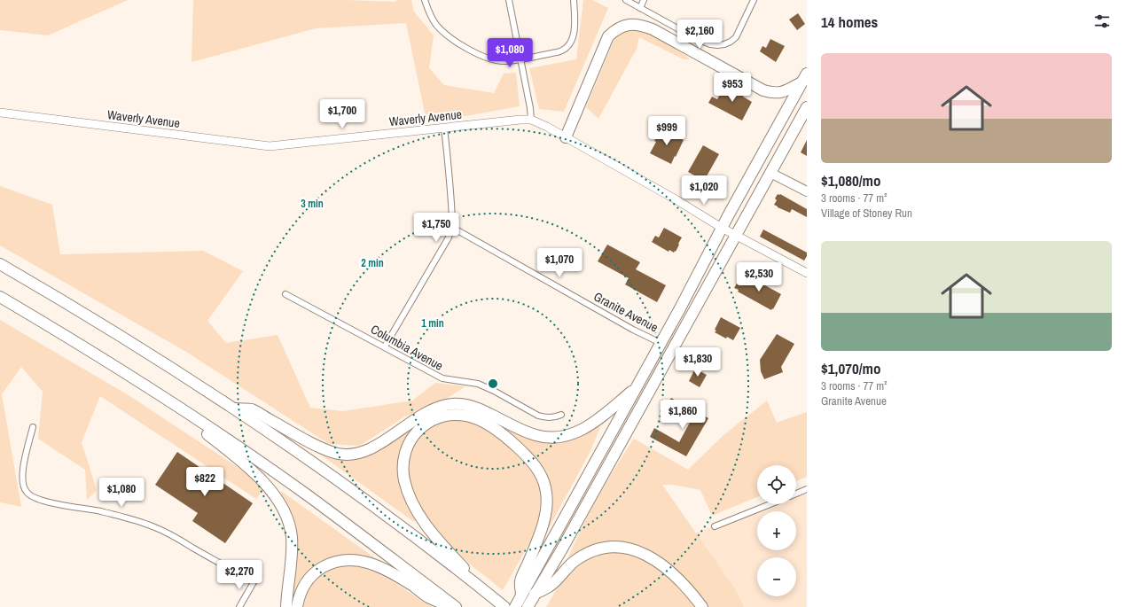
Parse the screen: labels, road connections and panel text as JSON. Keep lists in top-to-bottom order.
{
  "streets": {
    "street": ["Waverly Avenue", "Granite Avenue", "Columbia Avenue"]
  },
  "page": {
    "heading": "14 homes",
    "price": [
      "$2,160",
      "$1,080",
      "$953",
      "$1,700",
      "$999",
      "$1,020",
      "$1,750",
      "$1,070",
      "$2,530",
      "$1,830",
      "$1,860",
      "$822",
      "$1,080",
      "$2,270"
    ],
    "list": [
      {
        "name": "$1,080/mo",
        "note": "3 rooms · 77 m² · Village of Stoney Run"
      },
      {
        "name": "$1,070/mo",
        "note": "3 rooms · 77 m² · Granite Avenue"
      }
    ],
    "map_buttons": ["+", "−"]
  },
  "rings": ["3 min", "2 min", "1 min"]
}
